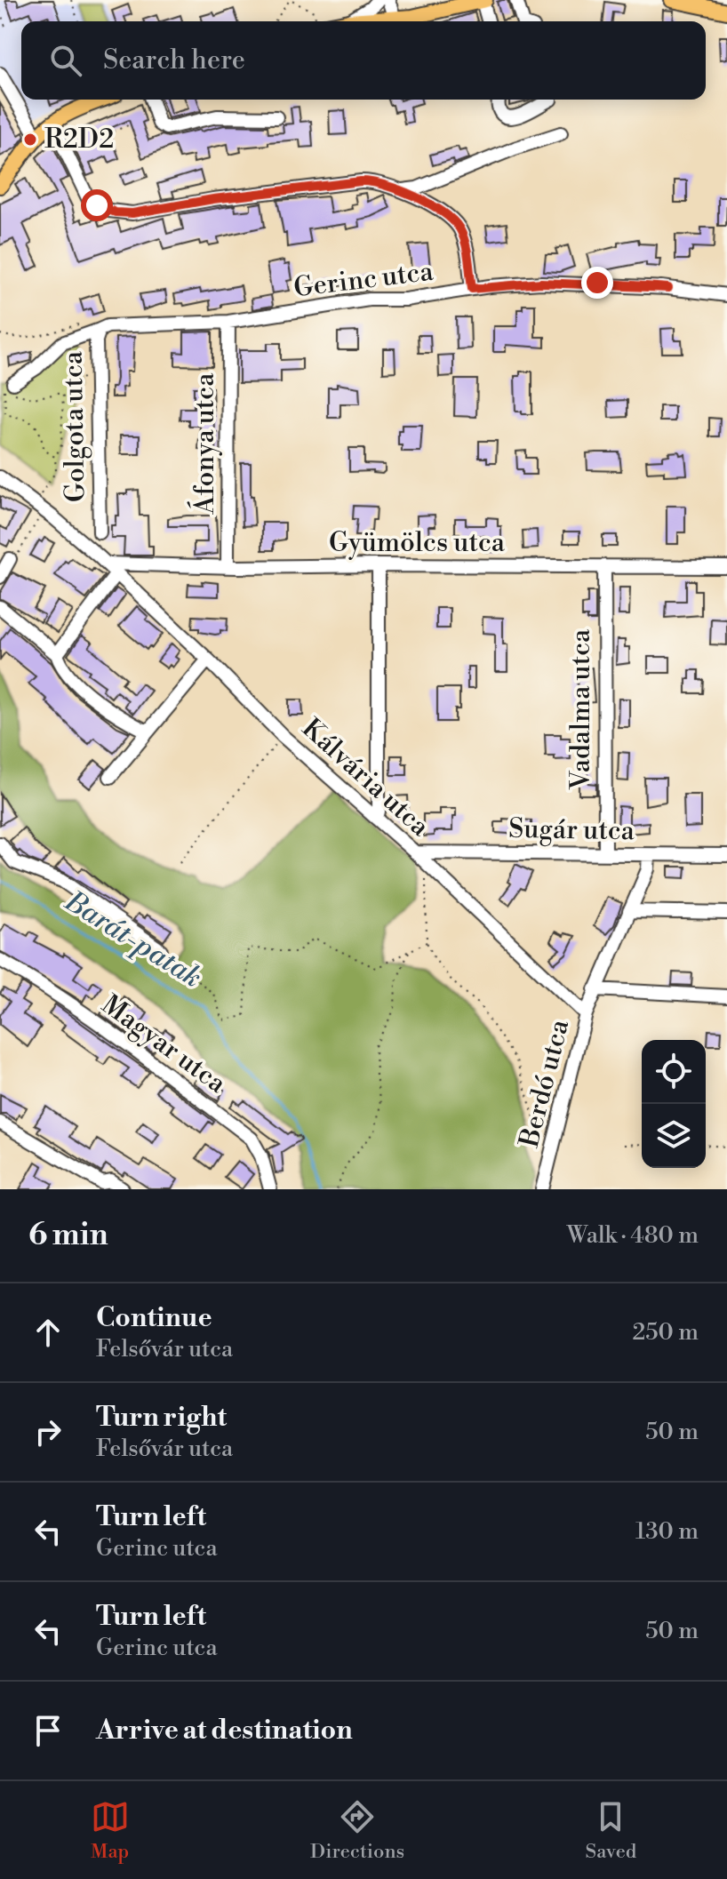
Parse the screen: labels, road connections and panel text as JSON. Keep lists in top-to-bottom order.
{
  "streets": {
    "street": [
      "Gerinc utca",
      "Golgota utca",
      "Áfonya utca",
      "Gyümölcs utca",
      "Vadalma utca",
      "Kálvária utca",
      "Sugár utca",
      "Magyar utca",
      "Berdó utca"
    ]
  },
  "crossings": [
    ["Gerinc utca", "Golgota utca"],
    ["Gerinc utca", "Áfonya utca"],
    ["Áfonya utca", "Gyümölcs utca"],
    ["Gyümölcs utca", "Vadalma utca"],
    ["Vadalma utca", "Sugár utca"],
    ["Kálvária utca", "Sugár utca"],
    ["Kálvária utca", "Berdó utca"],
    ["Sugár utca", "Berdó utca"]
  ],
  "water": ["Barát-patak"],
  "places": ["R2D2"],
  "page": {
    "search": "Search here",
    "heading": ["6 min", "Walk · 480 m"],
    "list": [
      ["Continue", "Felsővár utca", "250 m"],
      ["Turn right", "Felsővár utca", "50 m"],
      ["Turn left", "Gerinc utca", "130 m"],
      ["Turn left", "Gerinc utca", "50 m"],
      "Arrive at destination"
    ],
    "nav": ["Map", "Directions", "Saved"]
  }
}
